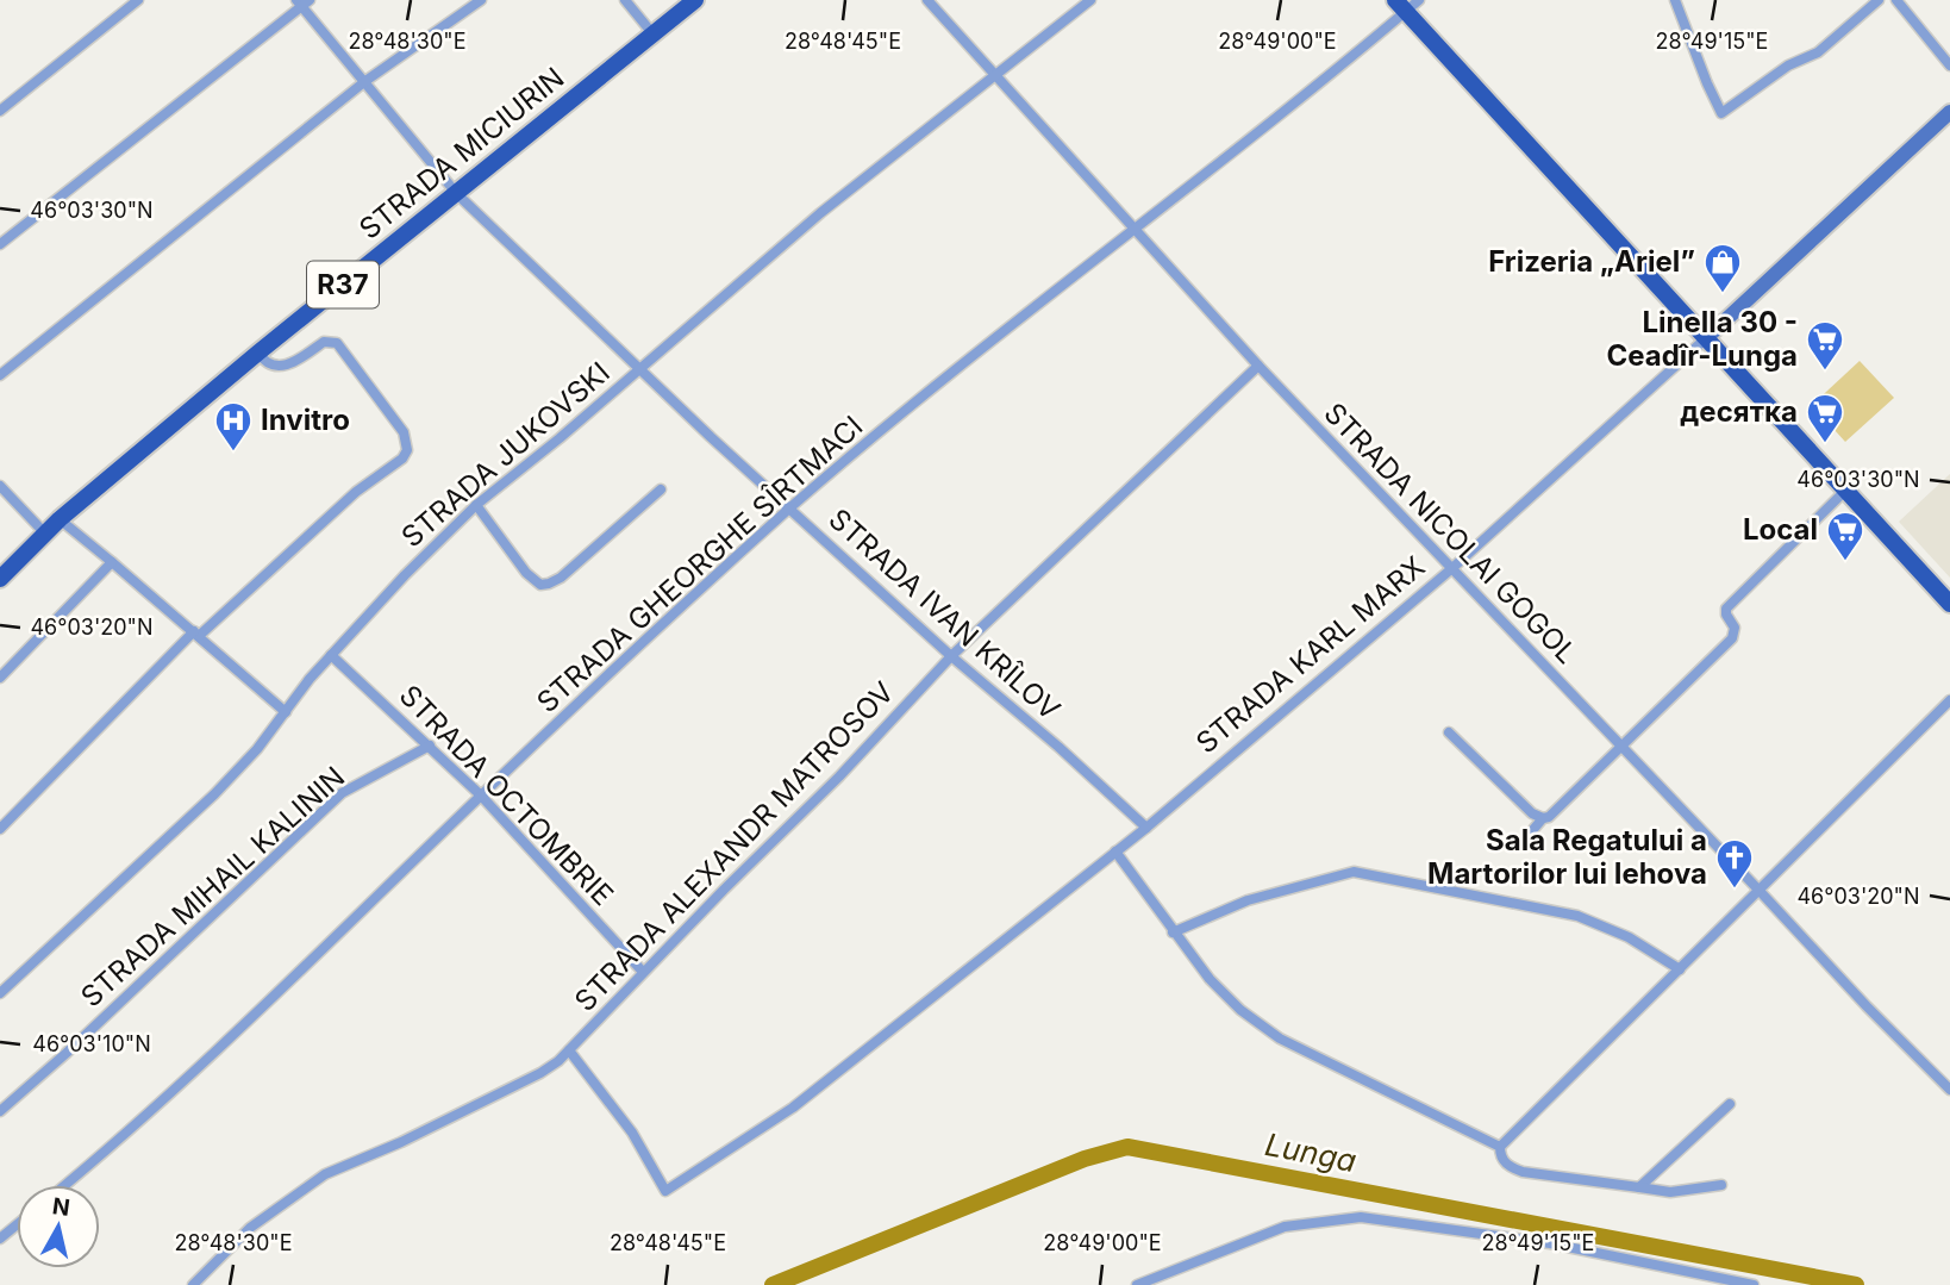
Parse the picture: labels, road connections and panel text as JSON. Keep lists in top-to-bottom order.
{
  "streets": {
    "main road": ["STRADA MICIURIN", "R37"],
    "street": [
      "STRADA JUKOVSKI",
      "STRADA NICOLAI GOGOL",
      "STRADA GHEORGHE SÎRTMACI",
      "STRADA IVAN KRÎLOV",
      "STRADA KARL MARX",
      "STRADA OCTOMBRIE",
      "STRADA ALEXANDR MATROSOV",
      "STRADA MIHAIL KALININ"
    ]
  },
  "crossings": [
    ["STRADA MICIURIN", "STRADA IVAN KRÎLOV"],
    ["STRADA JUKOVSKI", "STRADA NICOLAI GOGOL"],
    ["STRADA JUKOVSKI", "STRADA IVAN KRÎLOV"],
    ["STRADA JUKOVSKI", "STRADA OCTOMBRIE"],
    ["STRADA NICOLAI GOGOL", "STRADA GHEORGHE SÎRTMACI"],
    ["STRADA NICOLAI GOGOL", "STRADA KARL MARX"],
    ["STRADA NICOLAI GOGOL", "STRADA ALEXANDR MATROSOV"],
    ["STRADA GHEORGHE SÎRTMACI", "STRADA IVAN KRÎLOV"],
    ["STRADA GHEORGHE SÎRTMACI", "STRADA OCTOMBRIE"],
    ["STRADA IVAN KRÎLOV", "STRADA KARL MARX"],
    ["STRADA IVAN KRÎLOV", "STRADA ALEXANDR MATROSOV"],
    ["STRADA KARL MARX", "STRADA ALEXANDR MATROSOV"],
    ["STRADA OCTOMBRIE", "STRADA ALEXANDR MATROSOV"],
    ["STRADA OCTOMBRIE", "STRADA MIHAIL KALININ"]
  ],
  "water": ["Lunga"],
  "places": {
    "shop": ["Frizeria „Ariel”"],
    "supermarket": ["Linella 30 - Ceadîr-Lunga", "десятка", "Local"],
    "hospital": ["Invitro"],
    "church": ["Sala Regatului a Martorilor lui Iehova"]
  },
  "north": "top",
  "coordinates": [
    "28°48'30\"E",
    "28°48'45\"E",
    "28°49'00\"E",
    "28°49'15\"E",
    "46°03'30\"N",
    "46°03'20\"N",
    "46°03'10\"N"
  ]
}
